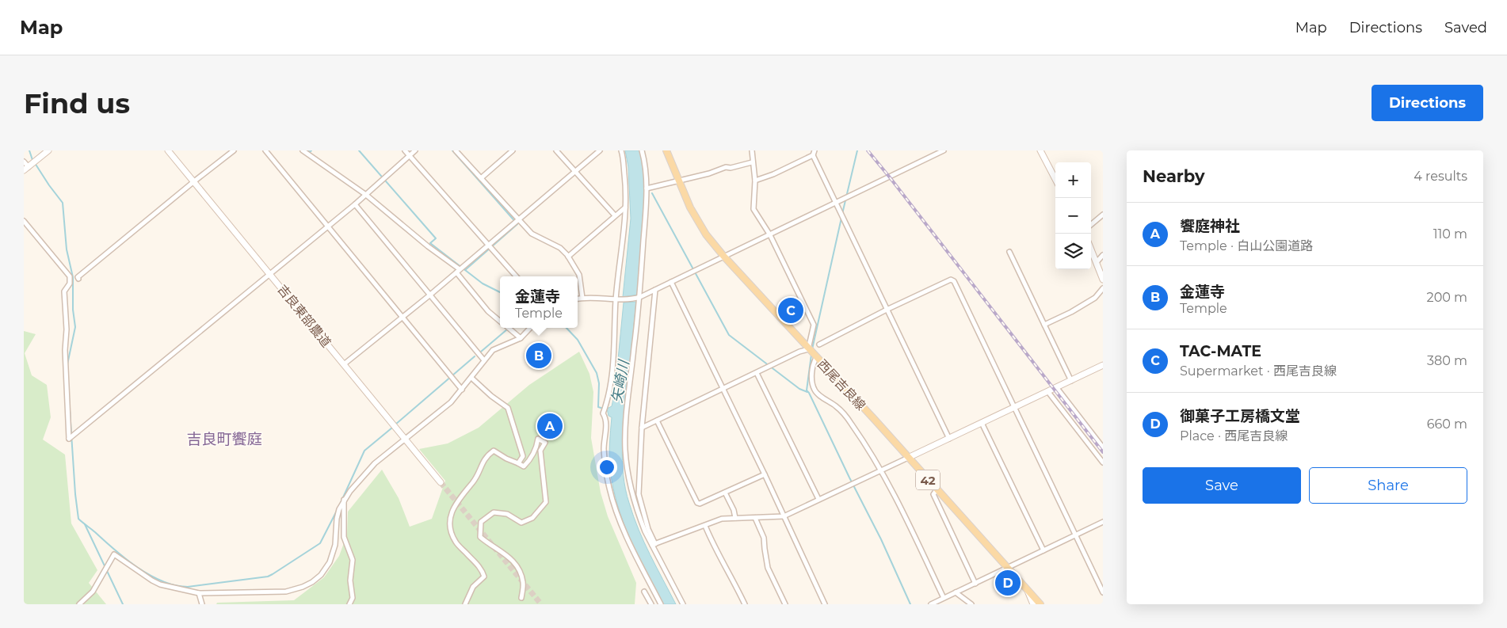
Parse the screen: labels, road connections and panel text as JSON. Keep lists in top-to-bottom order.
{
  "streets": {
    "main road": ["西尾吉良線", "42"],
    "street": ["吉良東部農道"]
  },
  "districts": ["吉良町饗庭"],
  "water": ["矢崎川"],
  "page": {
    "header": "Map",
    "nav": ["Map", "Directions", "Saved"],
    "buttons": [
      "Directions",
      ["Save", "Share"]
    ],
    "title": "Find us",
    "heading": ["Nearby", "4 results"],
    "map_buttons": ["+", "−"],
    "list": [
      {
        "mark": "A",
        "name": "饗庭神社",
        "note": "Temple · 白山公園道路",
        "value": "110 m"
      },
      {
        "mark": "B",
        "name": "金蓮寺",
        "note": "Temple",
        "value": "200 m"
      },
      {
        "mark": "C",
        "name": "TAC-MATE",
        "note": "Supermarket · 西尾吉良線",
        "value": "380 m"
      },
      {
        "mark": "D",
        "name": "御菓子工房橋文堂",
        "note": "Place · 西尾吉良線",
        "value": "660 m"
      }
    ],
    "popup": ["金蓮寺", "Temple"],
    "pins": [
      "C",
      "B",
      "A",
      "D"
    ]
  }
}
